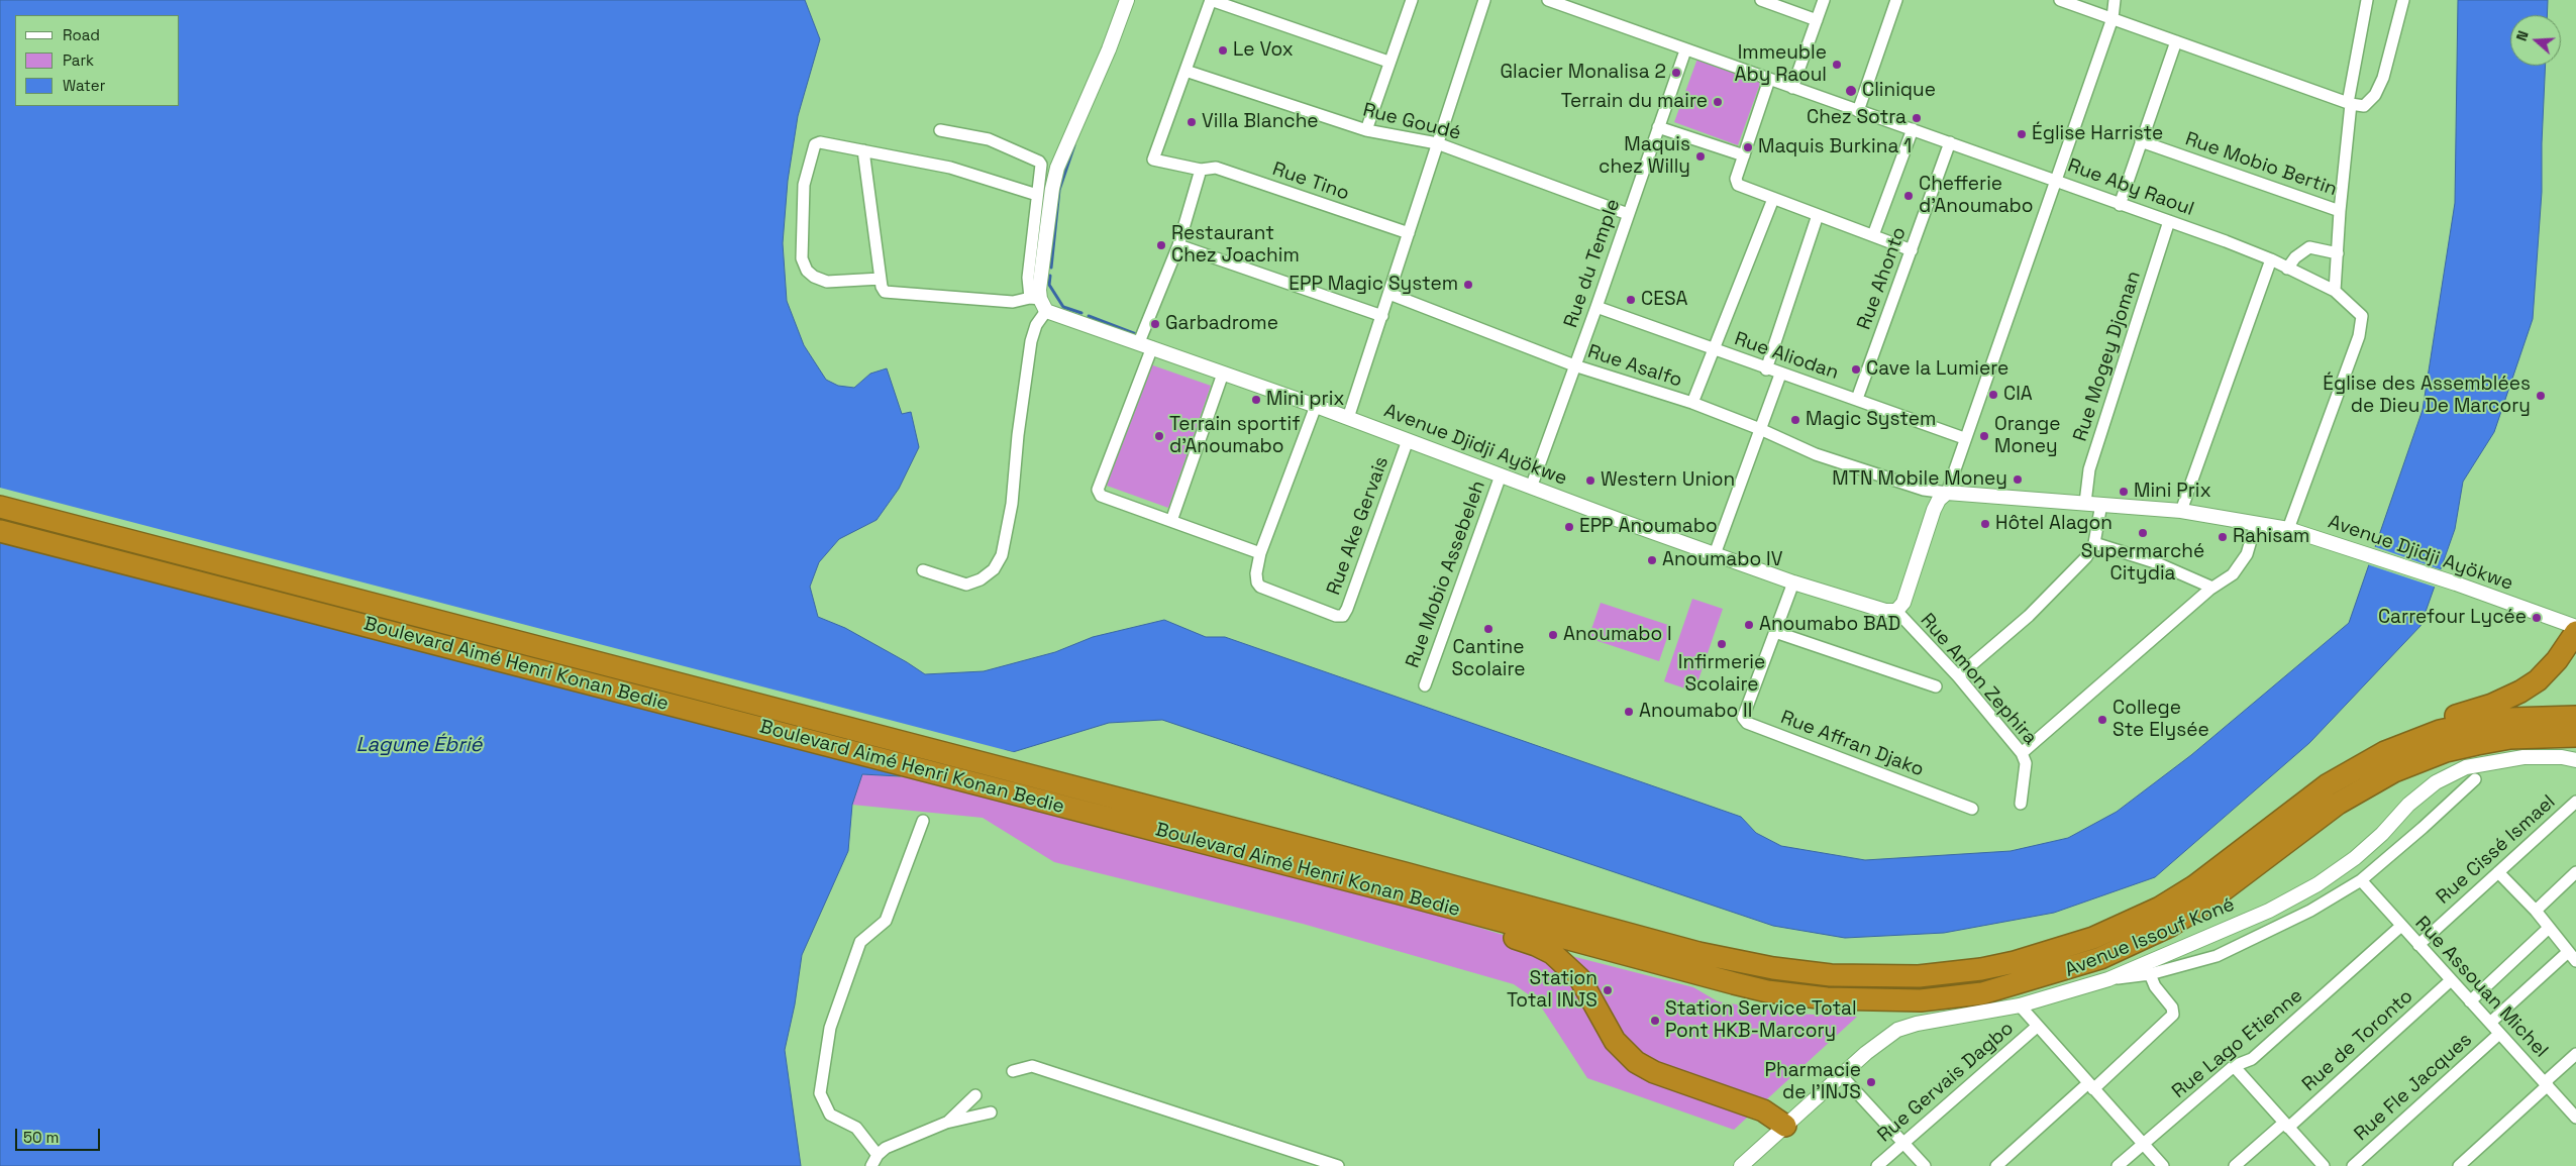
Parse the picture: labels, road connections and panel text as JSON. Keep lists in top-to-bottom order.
{
  "streets": {
    "highway": ["Boulevard Aimé Henri Konan Bedie"],
    "street": [
      "Rue Goudé",
      "Rue Mobio Bertin",
      "Rue Tino",
      "Rue Aby Raoul",
      "Rue du Temple",
      "Rue Ahonto",
      "Rue Aliodan",
      "Rue Mogey Djoman",
      "Rue Asalfo",
      "Avenue Djidji Ayökwe",
      "Rue Ake Gervais",
      "Rue Mobio Assebeleh",
      "Rue Amon Zephira",
      "Rue Affran Djako",
      "Rue Cissé Ismael",
      "Avenue Issouf Koné",
      "Rue Assouan Michel",
      "Rue de Toronto",
      "Rue Lago Etienne",
      "Rue Gervais Dagbo",
      "Rue Fle Jacques"
    ]
  },
  "crossings": [
    ["Rue Goudé", "Rue Tino"],
    ["Rue Goudé", "Rue du Temple"],
    ["Rue Aby Raoul", "Rue du Temple"],
    ["Rue Aby Raoul", "Rue Ahonto"],
    ["Rue Aby Raoul", "Rue Mogey Djoman"],
    ["Rue Aby Raoul", "Avenue Djidji Ayökwe"],
    ["Rue du Temple", "Rue Aliodan"],
    ["Rue du Temple", "Rue Asalfo"],
    ["Rue du Temple", "Avenue Djidji Ayökwe"],
    ["Rue Ahonto", "Rue Aliodan"],
    ["Rue Aliodan", "Rue Asalfo"],
    ["Rue Mogey Djoman", "Avenue Djidji Ayökwe"],
    ["Avenue Djidji Ayökwe", "Rue Ake Gervais"],
    ["Avenue Djidji Ayökwe", "Rue Mobio Assebeleh"],
    ["Avenue Djidji Ayökwe", "Rue Amon Zephira"],
    ["Avenue Djidji Ayökwe", "Rue Affran Djako"],
    ["Rue Cissé Ismael", "Rue Assouan Michel"],
    ["Rue Assouan Michel", "Rue de Toronto"],
    ["Rue Assouan Michel", "Rue Lago Etienne"],
    ["Rue Assouan Michel", "Rue Fle Jacques"]
  ],
  "water": ["Lagune Ébrié"],
  "places": [
    "Le Vox",
    "Immeuble Aby Raoul",
    "Glacier Monalisa 2",
    "Clinique",
    "Terrain du maire",
    "Chez Sotra",
    "Villa Blanche",
    "Église Harriste",
    "Maquis Burkina 1",
    "Maquis chez Willy",
    "Chefferie d'Anoumabo",
    "Restaurant Chez Joachim",
    "EPP Magic System",
    "CESA",
    "Garbadrome",
    "Cave la Lumiere",
    "CIA",
    "Église des Assemblées de Dieu De Marcory",
    "Mini prix",
    "Magic System",
    "Terrain sportif d'Anoumabo",
    "Orange Money",
    "MTN Mobile Money",
    "Western Union",
    "Mini Prix",
    "Hôtel Alagon",
    "EPP Anoumabo",
    "Supermarché Citydia",
    "Rahisam",
    "Anoumabo IV",
    "Carrefour Lycée",
    "Anoumabo BAD",
    "Cantine Scolaire",
    "Anoumabo I",
    "Infirmerie Scolaire",
    "Anoumabo II",
    "College Ste Elysée",
    "Station Total INJS",
    "Station Service Total Pont HKB-Marcory",
    "Pharmacie de l'INJS"
  ],
  "legend": ["Road", "Park", "Water"],
  "scale_bar": "50 m",
  "north": "left"
}
